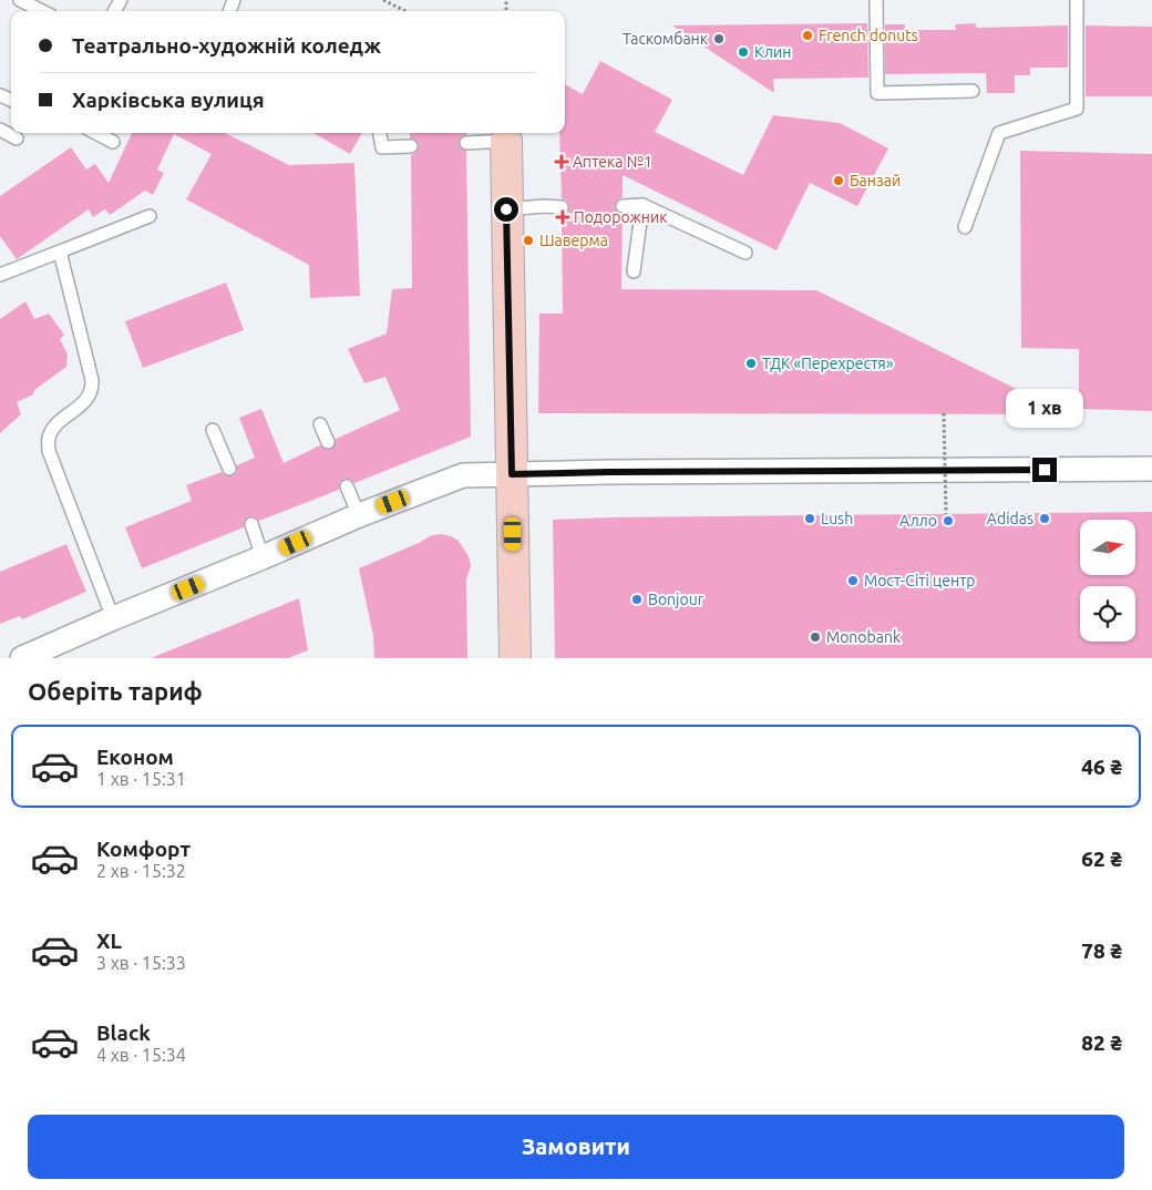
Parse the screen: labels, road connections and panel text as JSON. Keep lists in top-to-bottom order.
{
  "places": {
    "other": [
      "French donuts",
      "Таскомбанк",
      "Клин",
      "Банзай",
      "Шаверма",
      "ТДК «Перехрестя»",
      "Lush",
      "Adidas",
      "Алло",
      "Мост-Сіті центр",
      "Bonjour",
      "Monobank"
    ],
    "health": ["Аптека №1", "Подорожник"]
  },
  "north": "right",
  "page": {
    "banner": ["Театрально-художній коледж", "Харківська вулиця"],
    "bubble": "1 хв",
    "heading": "Оберіть тариф",
    "list": [
      {
        "name": "Економ",
        "note": "1 хв · 15:31",
        "value": "46 ₴"
      },
      {
        "name": "Комфорт",
        "note": "2 хв · 15:32",
        "value": "62 ₴"
      },
      {
        "name": "XL",
        "note": "3 хв · 15:33",
        "value": "78 ₴"
      },
      {
        "name": "Black",
        "note": "4 хв · 15:34",
        "value": "82 ₴"
      }
    ],
    "buttons": "Замовити"
  }
}
